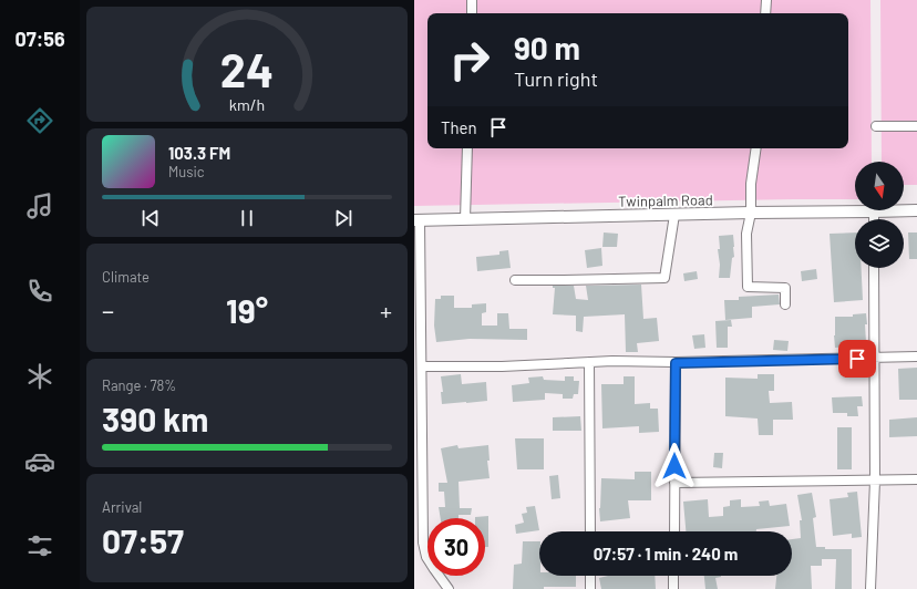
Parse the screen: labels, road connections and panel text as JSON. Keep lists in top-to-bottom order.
{
  "streets": {
    "main road": ["Twinpalm Road"]
  },
  "north": "bottom",
  "page": {
    "tabs": "07:56",
    "turn": ["90 m", "Turn right"],
    "then": "Then",
    "song": ["103.3 FM", "Music"],
    "tile": [
      "Climate",
      ["Range · 78%", "390 km"],
      ["Arrival", "07:57"]
    ],
    "heat": ["−", "19°", "+"],
    "limit": "30",
    "trip": "07:57 · 1 min · 240 m",
    "gauge": ["24", "km/h"]
  }
}
